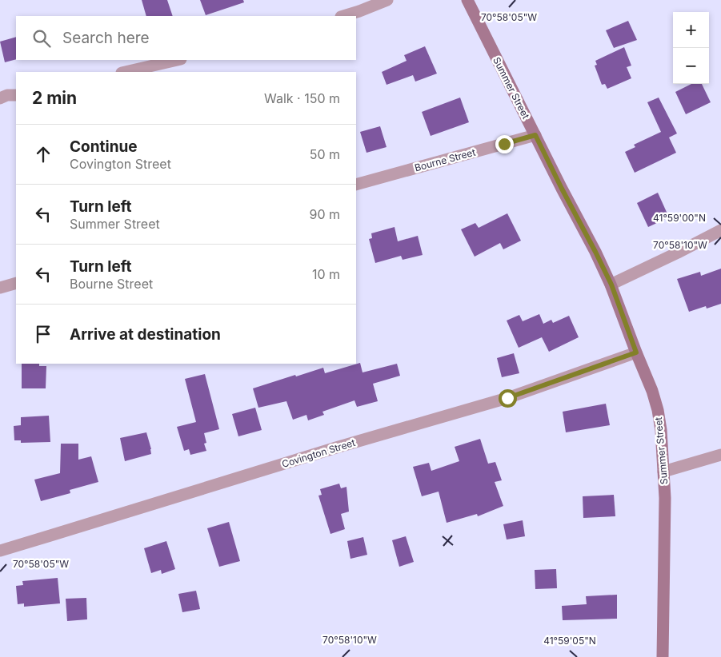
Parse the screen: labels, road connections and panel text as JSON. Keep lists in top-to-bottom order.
{
  "streets": {
    "main road": ["Summer Street"],
    "street": ["Bourne Street", "Covington Street"]
  },
  "crossings": [
    ["Summer Street", "Bourne Street"],
    ["Summer Street", "Covington Street"]
  ],
  "page": {
    "map_buttons": ["+", "−"],
    "search": "Search here",
    "heading": ["2 min", "Walk · 150 m"],
    "list": [
      ["Continue", "Covington Street", "50 m"],
      ["Turn left", "Summer Street", "90 m"],
      ["Turn left", "Bourne Street", "10 m"],
      "Arrive at destination"
    ]
  },
  "coordinates": [
    "70°58'05\"W",
    "41°59'00\"N",
    "70°58'10\"W",
    "41°59'05\"N"
  ]
}
